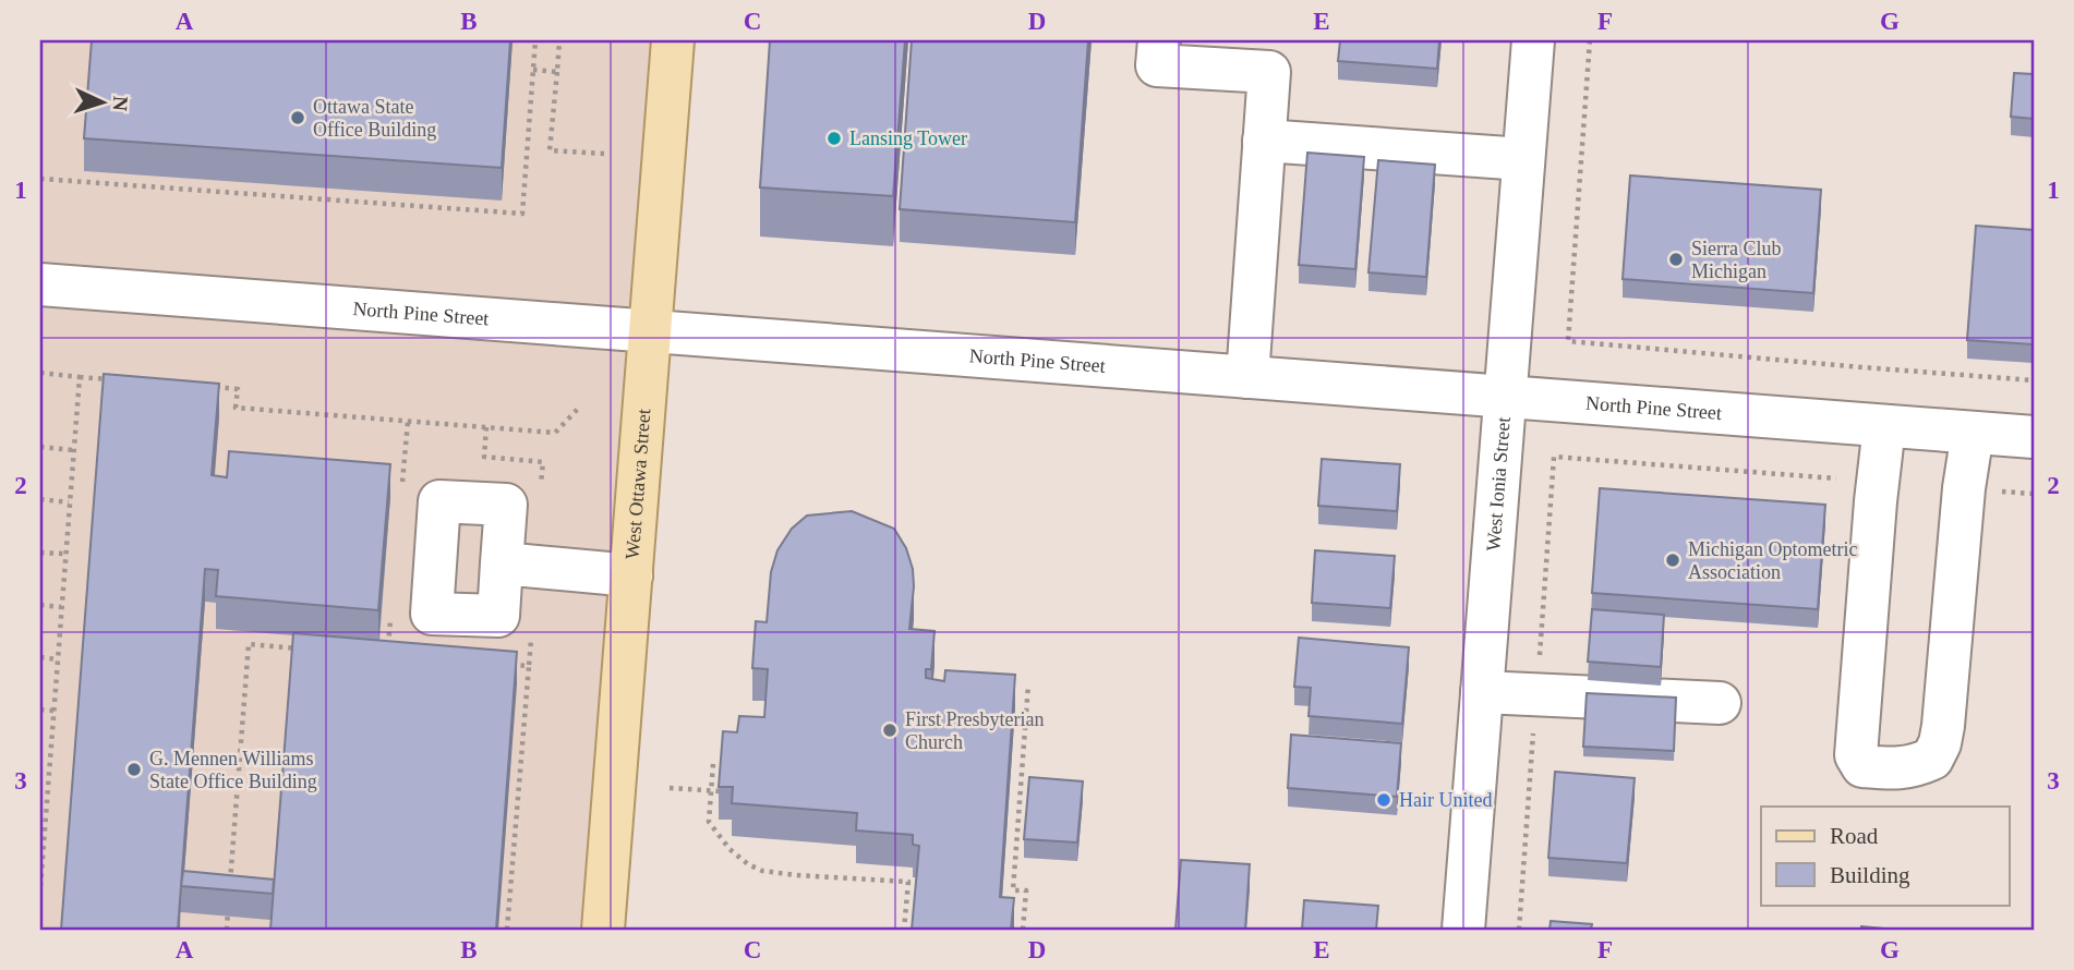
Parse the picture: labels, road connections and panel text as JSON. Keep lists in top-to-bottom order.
{
  "streets": {
    "main road": ["West Ottawa Street"],
    "street": ["North Pine Street", "West Ionia Street"]
  },
  "crossings": [
    ["North Pine Street", "West Ottawa Street"],
    ["North Pine Street", "West Ionia Street"]
  ],
  "places": [
    "Ottawa State Office Building",
    "Lansing Tower",
    "Sierra Club Michigan",
    "Michigan Optometric Association",
    "First Presbyterian Church",
    "G. Mennen Williams State Office Building",
    "Hair United"
  ],
  "legend": ["Road", "Building"],
  "north": "right",
  "grid": {
    "columns": [
      "A",
      "B",
      "C",
      "D",
      "E",
      "F",
      "G"
    ],
    "rows": ["1", "2", "3"]
  }
}
